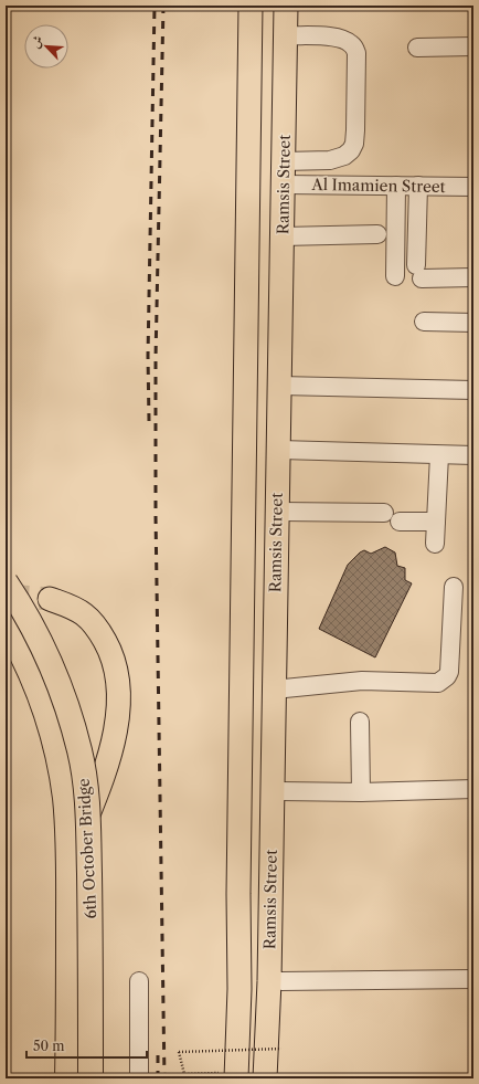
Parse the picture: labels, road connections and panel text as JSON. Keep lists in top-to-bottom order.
{
  "streets": {
    "highway": ["6th October Bridge"],
    "main road": ["Ramsis Street"],
    "street": ["Al Imamien Street"]
  },
  "crossings": [
    ["Ramsis Street", "Al Imamien Street"]
  ],
  "scale_bar": "50 m",
  "north": "top left"
}
